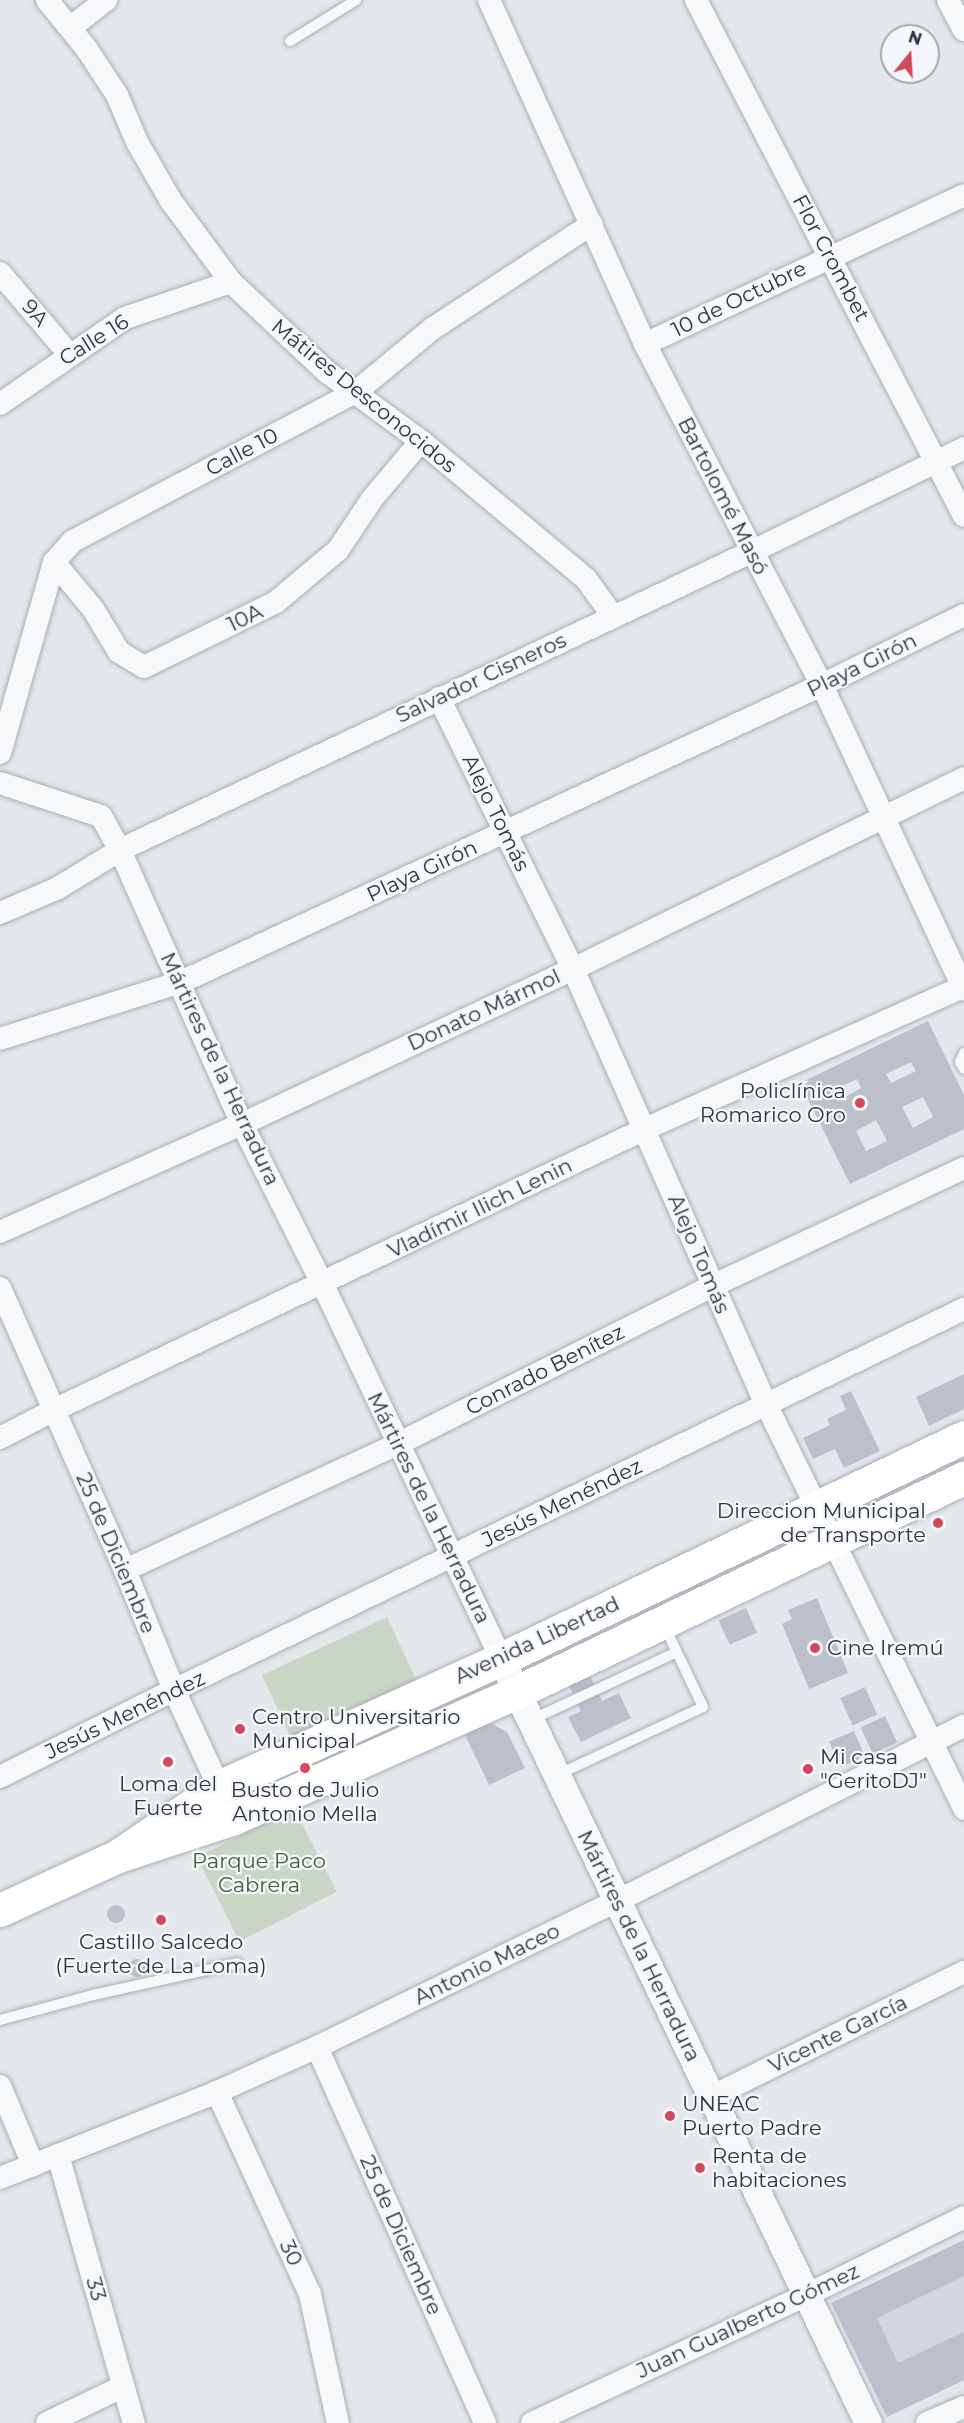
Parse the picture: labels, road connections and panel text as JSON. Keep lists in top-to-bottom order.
{
  "streets": {
    "main road": ["Avenida Libertad"],
    "street": [
      "Flor Crombet",
      "10 de Octubre",
      "9A",
      "Calle 16",
      "Mátires Desconocidos",
      "Calle 10",
      "Bartolomé Masó",
      "10A",
      "Playa Girón",
      "Salvador Cisneros",
      "Alejo Tomás",
      "Donato Mármol",
      "Mártires de la Herradura",
      "Vladímir Ilich Lenin",
      "Conrado Benítez",
      "Jesús Menéndez",
      "25 de Diciembre",
      "Antonio Maceo",
      "Vicente García",
      "30",
      "33",
      "Juan Gualberto Gómez"
    ]
  },
  "crossings": [
    ["Flor Crombet", "10 de Octubre"],
    ["Flor Crombet", "Salvador Cisneros"],
    ["10 de Octubre", "Bartolomé Masó"],
    ["9A", "Calle 16"],
    ["Calle 16", "Mátires Desconocidos"],
    ["Mátires Desconocidos", "Calle 10"],
    ["Mátires Desconocidos", "10A"],
    ["Mátires Desconocidos", "Salvador Cisneros"],
    ["Calle 10", "Bartolomé Masó"],
    ["Calle 10", "10A"],
    ["Bartolomé Masó", "Playa Girón"],
    ["Bartolomé Masó", "Salvador Cisneros"],
    ["Bartolomé Masó", "Donato Mármol"],
    ["Bartolomé Masó", "Vladímir Ilich Lenin"],
    ["Playa Girón", "Alejo Tomás"],
    ["Playa Girón", "Mártires de la Herradura"],
    ["Salvador Cisneros", "Alejo Tomás"],
    ["Salvador Cisneros", "Mártires de la Herradura"],
    ["Alejo Tomás", "Donato Mármol"],
    ["Alejo Tomás", "Vladímir Ilich Lenin"],
    ["Alejo Tomás", "Conrado Benítez"],
    ["Alejo Tomás", "Jesús Menéndez"],
    ["Alejo Tomás", "Avenida Libertad"],
    ["Alejo Tomás", "Antonio Maceo"],
    ["Donato Mármol", "Mártires de la Herradura"],
    ["Mártires de la Herradura", "Vladímir Ilich Lenin"],
    ["Mártires de la Herradura", "Conrado Benítez"],
    ["Mártires de la Herradura", "Jesús Menéndez"],
    ["Mártires de la Herradura", "Avenida Libertad"],
    ["Mártires de la Herradura", "Antonio Maceo"],
    ["Mártires de la Herradura", "Vicente García"],
    ["Mártires de la Herradura", "Juan Gualberto Gómez"],
    ["Vladímir Ilich Lenin", "25 de Diciembre"],
    ["Conrado Benítez", "25 de Diciembre"],
    ["Jesús Menéndez", "25 de Diciembre"],
    ["25 de Diciembre", "Avenida Libertad"],
    ["25 de Diciembre", "Antonio Maceo"],
    ["Antonio Maceo", "30"],
    ["Antonio Maceo", "33"]
  ],
  "parks": ["Parque Paco Cabrera"],
  "places": [
    "Policlínica Romarico Oro",
    "Direccion Municipal de Transporte",
    "Cine Iremú",
    "Centro Universitario Municipal",
    "Loma del Fuerte",
    "Busto de Julio Antonio Mella",
    "Mi casa \"GeritoDJ\"",
    "Castillo Salcedo (Fuerte de La Loma)",
    "UNEAC Puerto Padre",
    "Renta de habitaciones"
  ],
  "north": "top"
}
